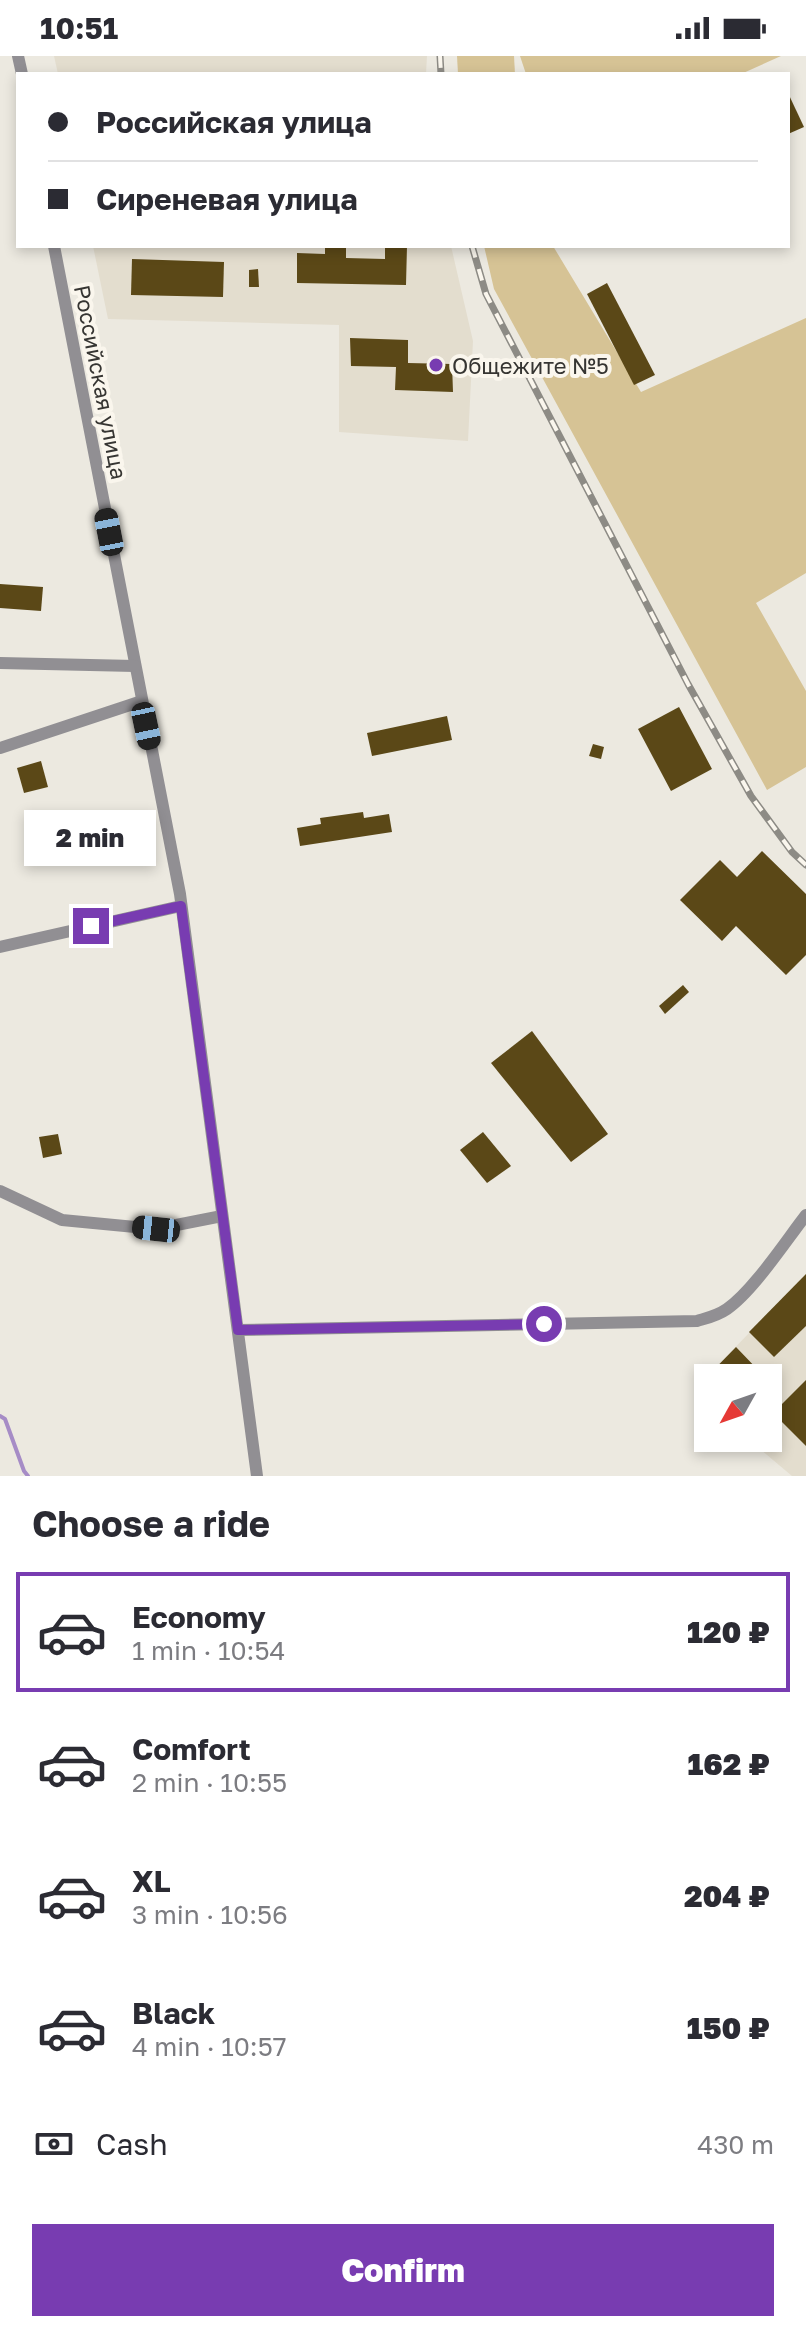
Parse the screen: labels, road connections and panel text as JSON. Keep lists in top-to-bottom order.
{
  "streets": {
    "street": ["Российская улица"]
  },
  "places": ["Общежите №5"],
  "north": "bottom left",
  "page": {
    "status": "10:51",
    "banner": ["Российская улица", "Сиреневая улица"],
    "bubble": "2 min",
    "heading": "Choose a ride",
    "list": [
      {
        "name": "Economy",
        "note": "1 min · 10:54",
        "value": "120 ₽"
      },
      {
        "name": "Comfort",
        "note": "2 min · 10:55",
        "value": "162 ₽"
      },
      {
        "name": "XL",
        "note": "3 min · 10:56",
        "value": "204 ₽"
      },
      {
        "name": "Black",
        "note": "4 min · 10:57",
        "value": "150 ₽"
      }
    ],
    "pay": ["Cash", "430 m"],
    "buttons": "Confirm"
  }
}
